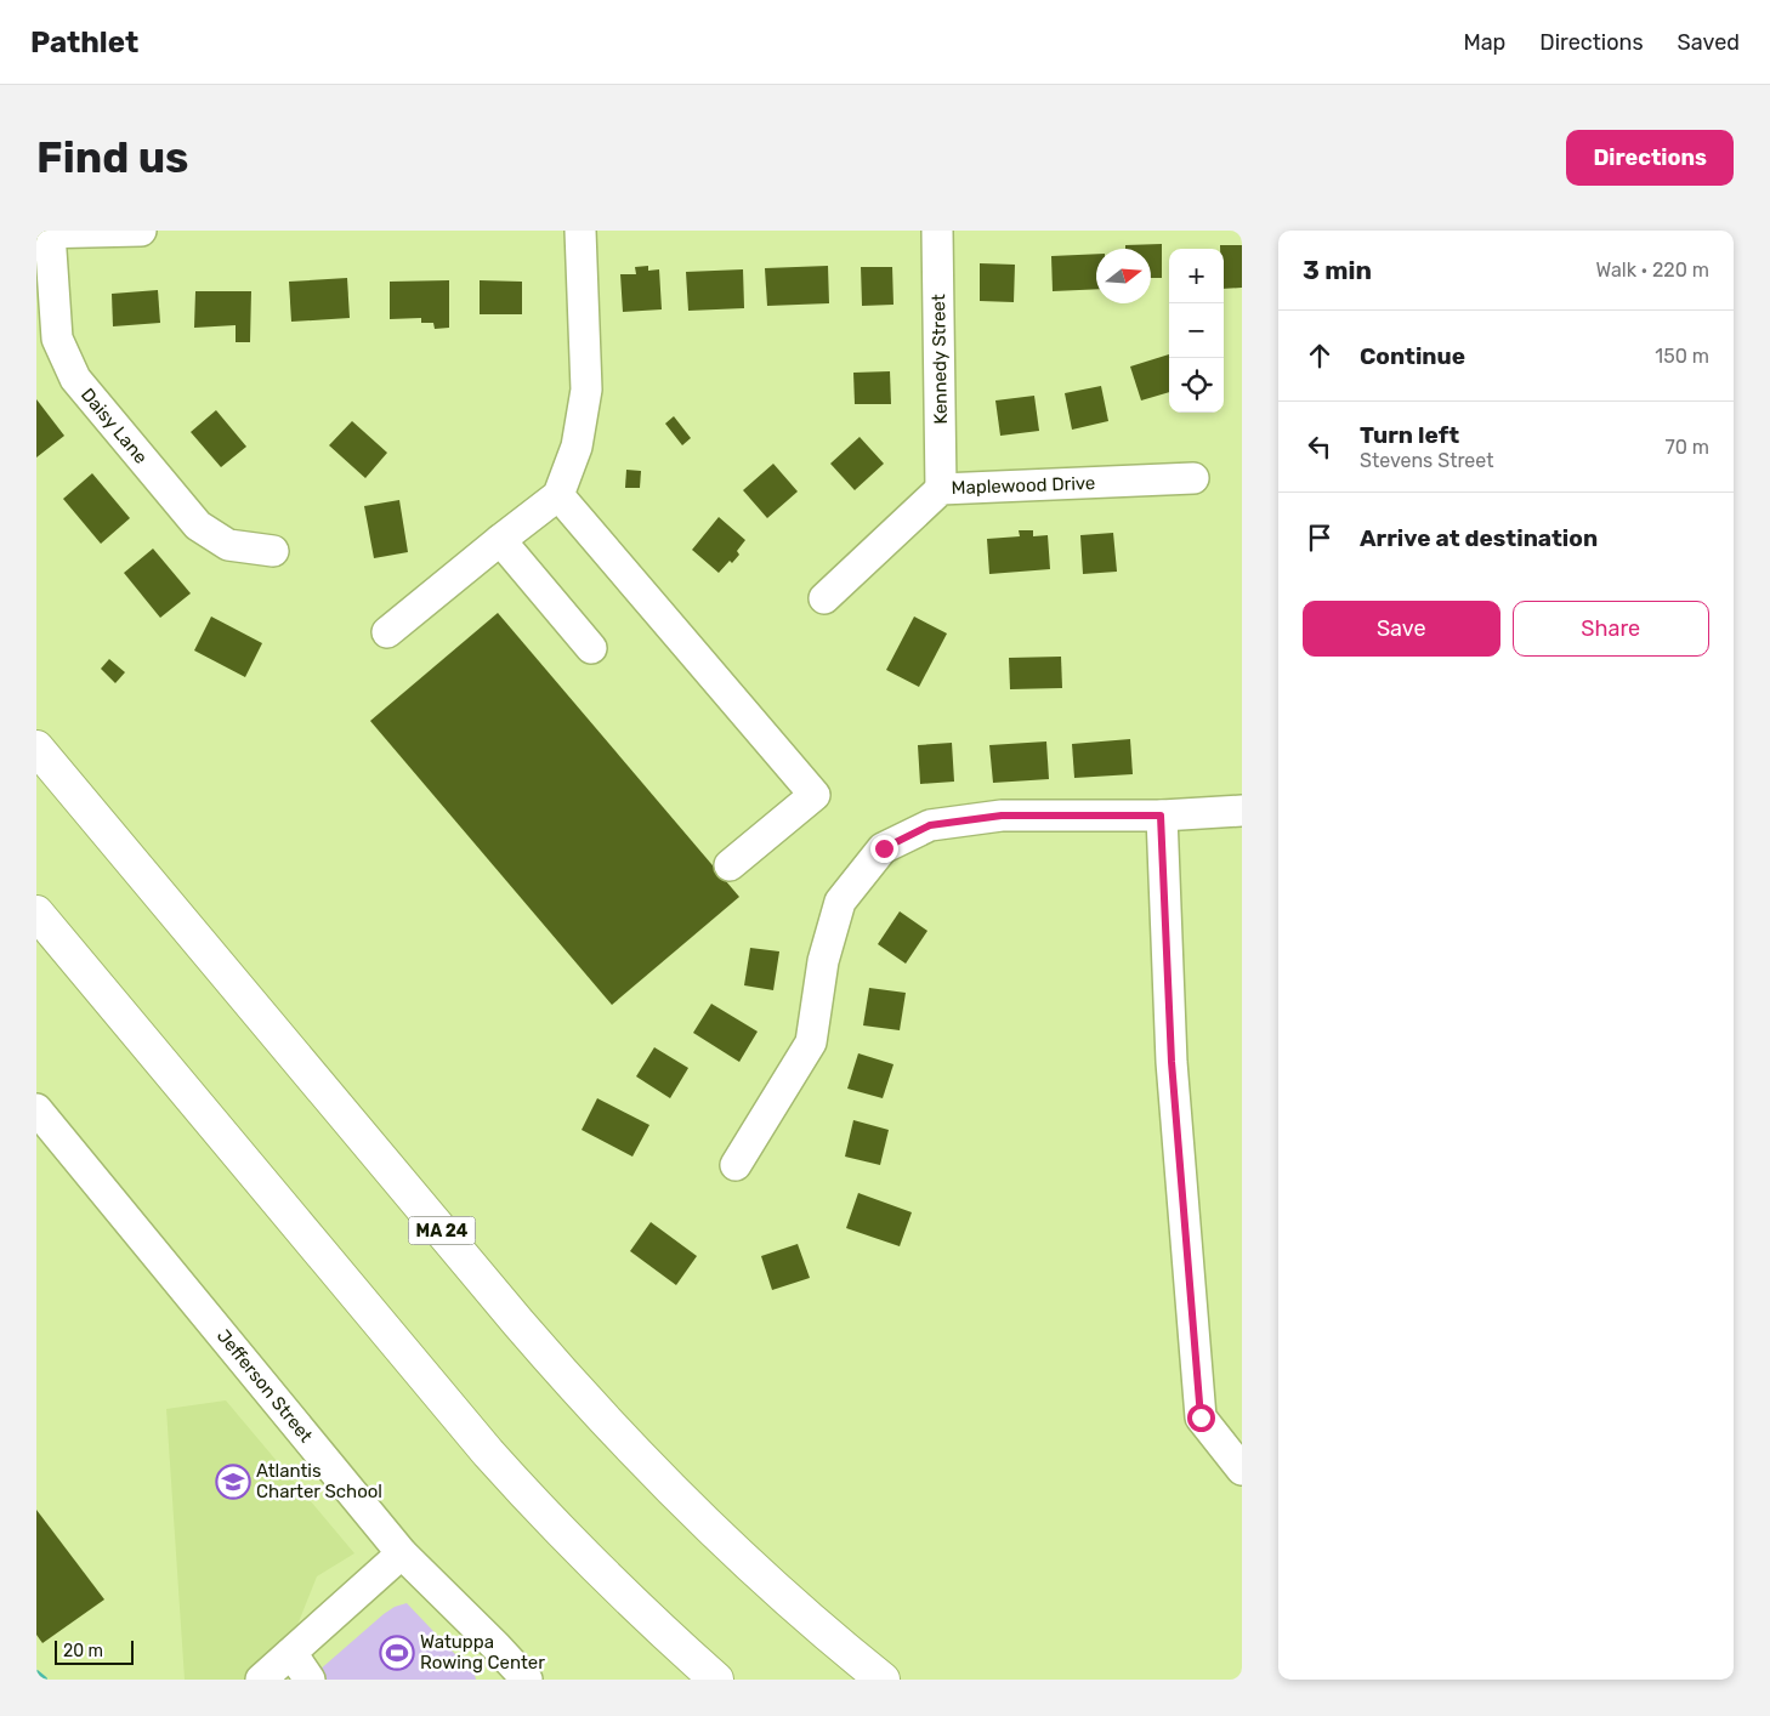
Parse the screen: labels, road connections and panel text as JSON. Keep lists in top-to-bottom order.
{
  "streets": {
    "highway": ["MA 24"],
    "street": [
      "Kennedy Street",
      "Daisy Lane",
      "Maplewood Drive",
      "Jefferson Street"
    ]
  },
  "crossings": [
    ["Kennedy Street", "Maplewood Drive"]
  ],
  "places": {
    "school or university": ["Atlantis Charter School"],
    "sports": ["Watuppa Rowing Center"]
  },
  "scale_bar": "20 m",
  "north": "right",
  "page": {
    "header": "Pathlet",
    "nav": ["Map", "Directions", "Saved"],
    "buttons": [
      "Directions",
      ["Save", "Share"]
    ],
    "title": "Find us",
    "heading": ["3 min", "Walk · 220 m"],
    "map_buttons": ["+", "−"],
    "list": [
      ["Continue", "150 m"],
      ["Turn left", "Stevens Street", "70 m"],
      "Arrive at destination"
    ],
    "scale": "20 m"
  }
}
